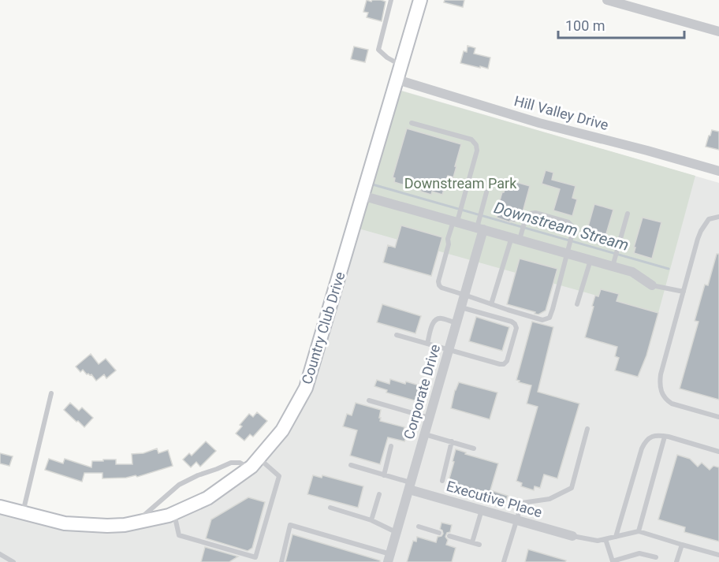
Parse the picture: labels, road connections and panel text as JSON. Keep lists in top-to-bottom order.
{
  "streets": {
    "street": [
      "Hill Valley Drive",
      "Country Club Drive",
      "Corporate Drive",
      "Executive Place"
    ]
  },
  "crossings": [
    ["Hill Valley Drive", "Country Club Drive"],
    ["Corporate Drive", "Executive Place"]
  ],
  "water": ["Downstream Stream"],
  "parks": ["Downstream Park"],
  "scale_bar": "100 m"
}
